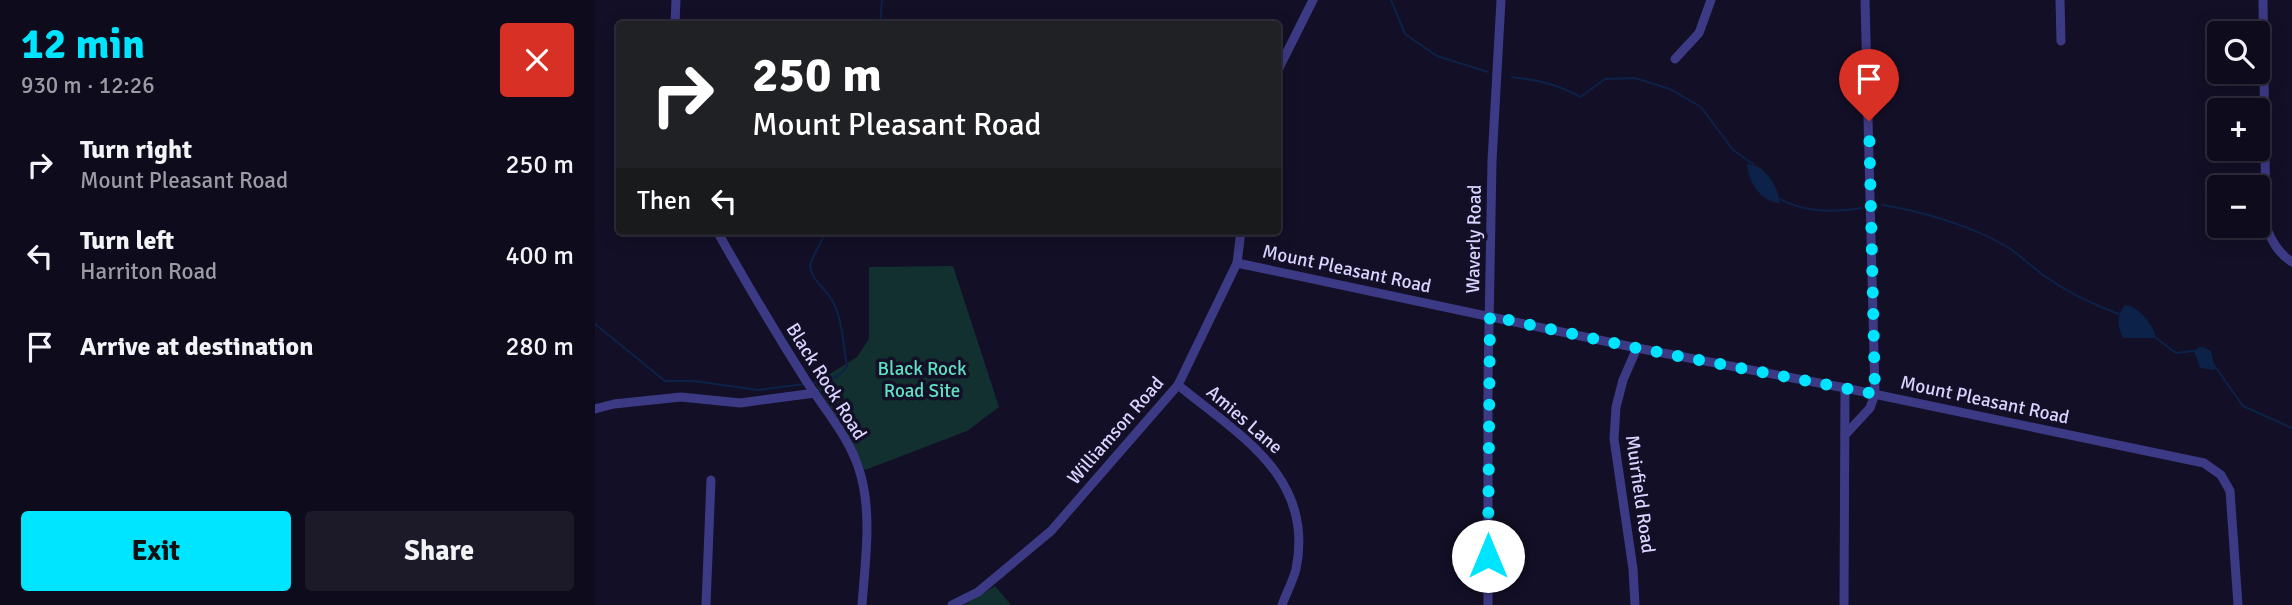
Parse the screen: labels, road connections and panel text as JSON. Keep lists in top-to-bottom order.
{
  "streets": {
    "street": [
      "Waverly Road",
      "Mount Pleasant Road",
      "Black Rock Road",
      "Amies Lane",
      "Williamson Road",
      "Muirfield Road"
    ]
  },
  "crossings": [
    ["Waverly Road", "Mount Pleasant Road"],
    ["Mount Pleasant Road", "Williamson Road"],
    ["Mount Pleasant Road", "Muirfield Road"],
    ["Amies Lane", "Williamson Road"]
  ],
  "parks": ["Black Rock Road Site"],
  "page": {
    "heading": ["12 min", "930 m · 12:26"],
    "map_buttons": ["+", "−"],
    "turn": ["250 m", "Mount Pleasant Road"],
    "list": [
      {
        "name": "Turn right",
        "note": "Mount Pleasant Road",
        "value": "250 m"
      },
      {
        "name": "Turn left",
        "note": "Harriton Road",
        "value": "400 m"
      },
      {
        "name": "Arrive at destination",
        "value": "280 m"
      }
    ],
    "then": "Then",
    "buttons": ["Exit", "Share"]
  }
}
